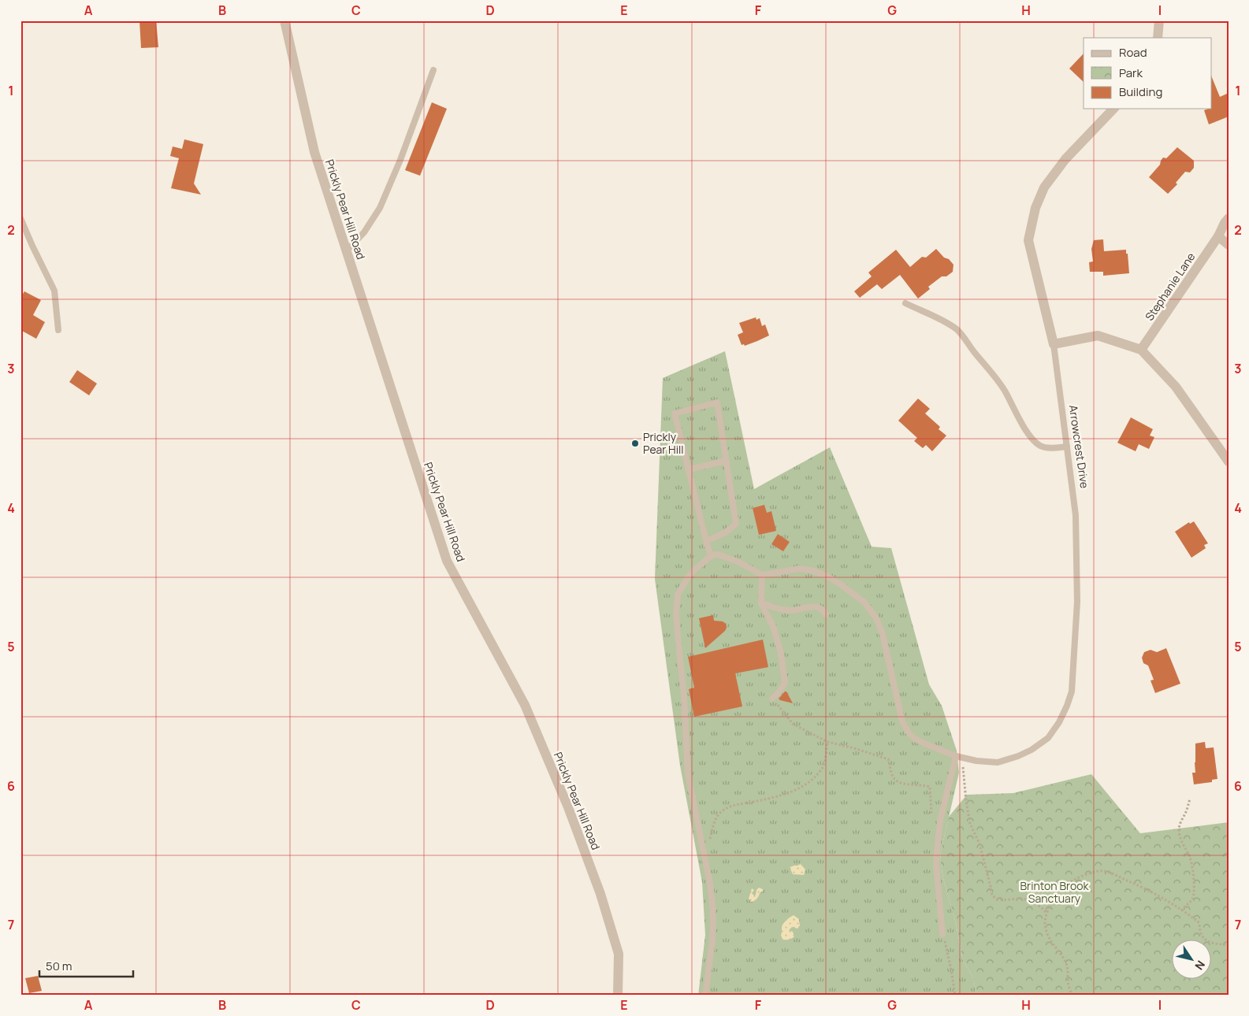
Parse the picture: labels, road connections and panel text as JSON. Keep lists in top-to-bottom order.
{
  "streets": {
    "street": ["Prickly Pear Hill Road", "Stephanie Lane", "Arrowcrest Drive"]
  },
  "parks": ["Brinton Brook Sanctuary"],
  "places": ["Prickly Pear Hill"],
  "legend": ["Road", "Park", "Building"],
  "scale_bar": "50 m",
  "north": "bottom right",
  "grid": {
    "columns": [
      "A",
      "B",
      "C",
      "D",
      "E",
      "F",
      "G",
      "H",
      "I"
    ],
    "rows": [
      "1",
      "2",
      "3",
      "4",
      "5",
      "6",
      "7"
    ]
  }
}
